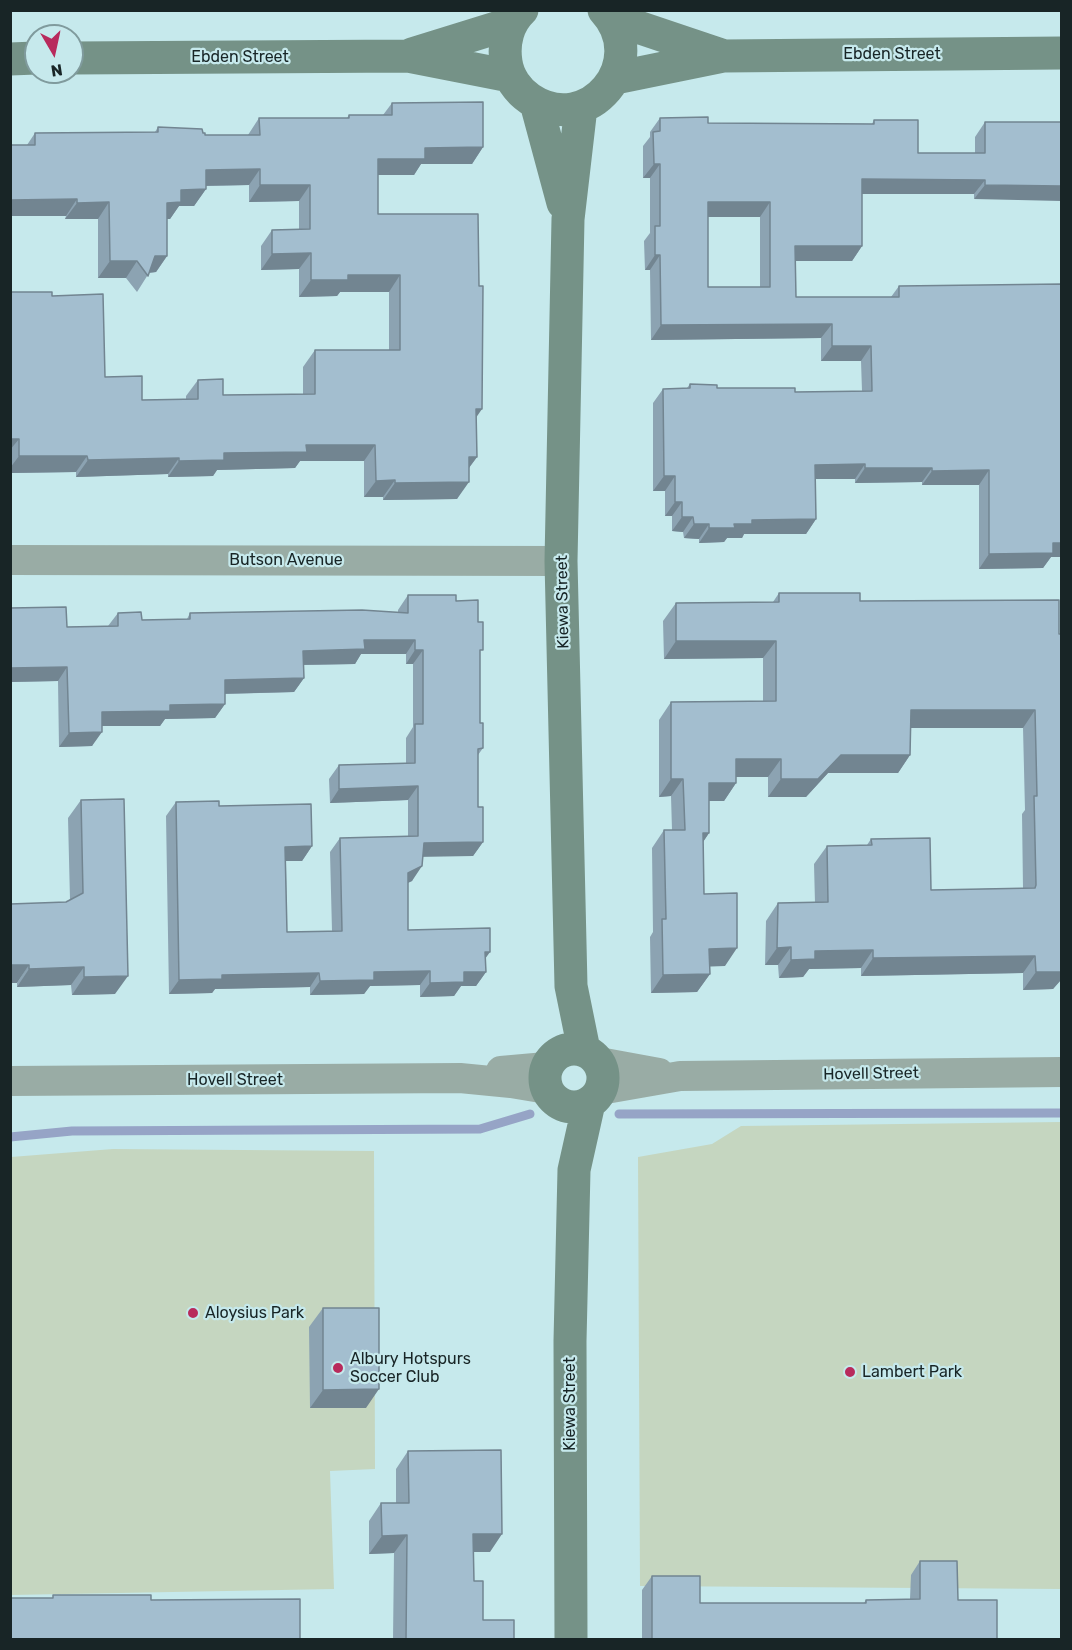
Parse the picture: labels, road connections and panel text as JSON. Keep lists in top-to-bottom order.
{
  "streets": {
    "street": [
      "Ebden Street",
      "Butson Avenue",
      "Kiewa Street",
      "Hovell Street"
    ]
  },
  "crossings": [
    ["Butson Avenue", "Kiewa Street"],
    ["Kiewa Street", "Hovell Street"]
  ],
  "places": ["Aloysius Park", "Albury Hotspurs Soccer Club", "Lambert Park"],
  "north": "bottom"
}
